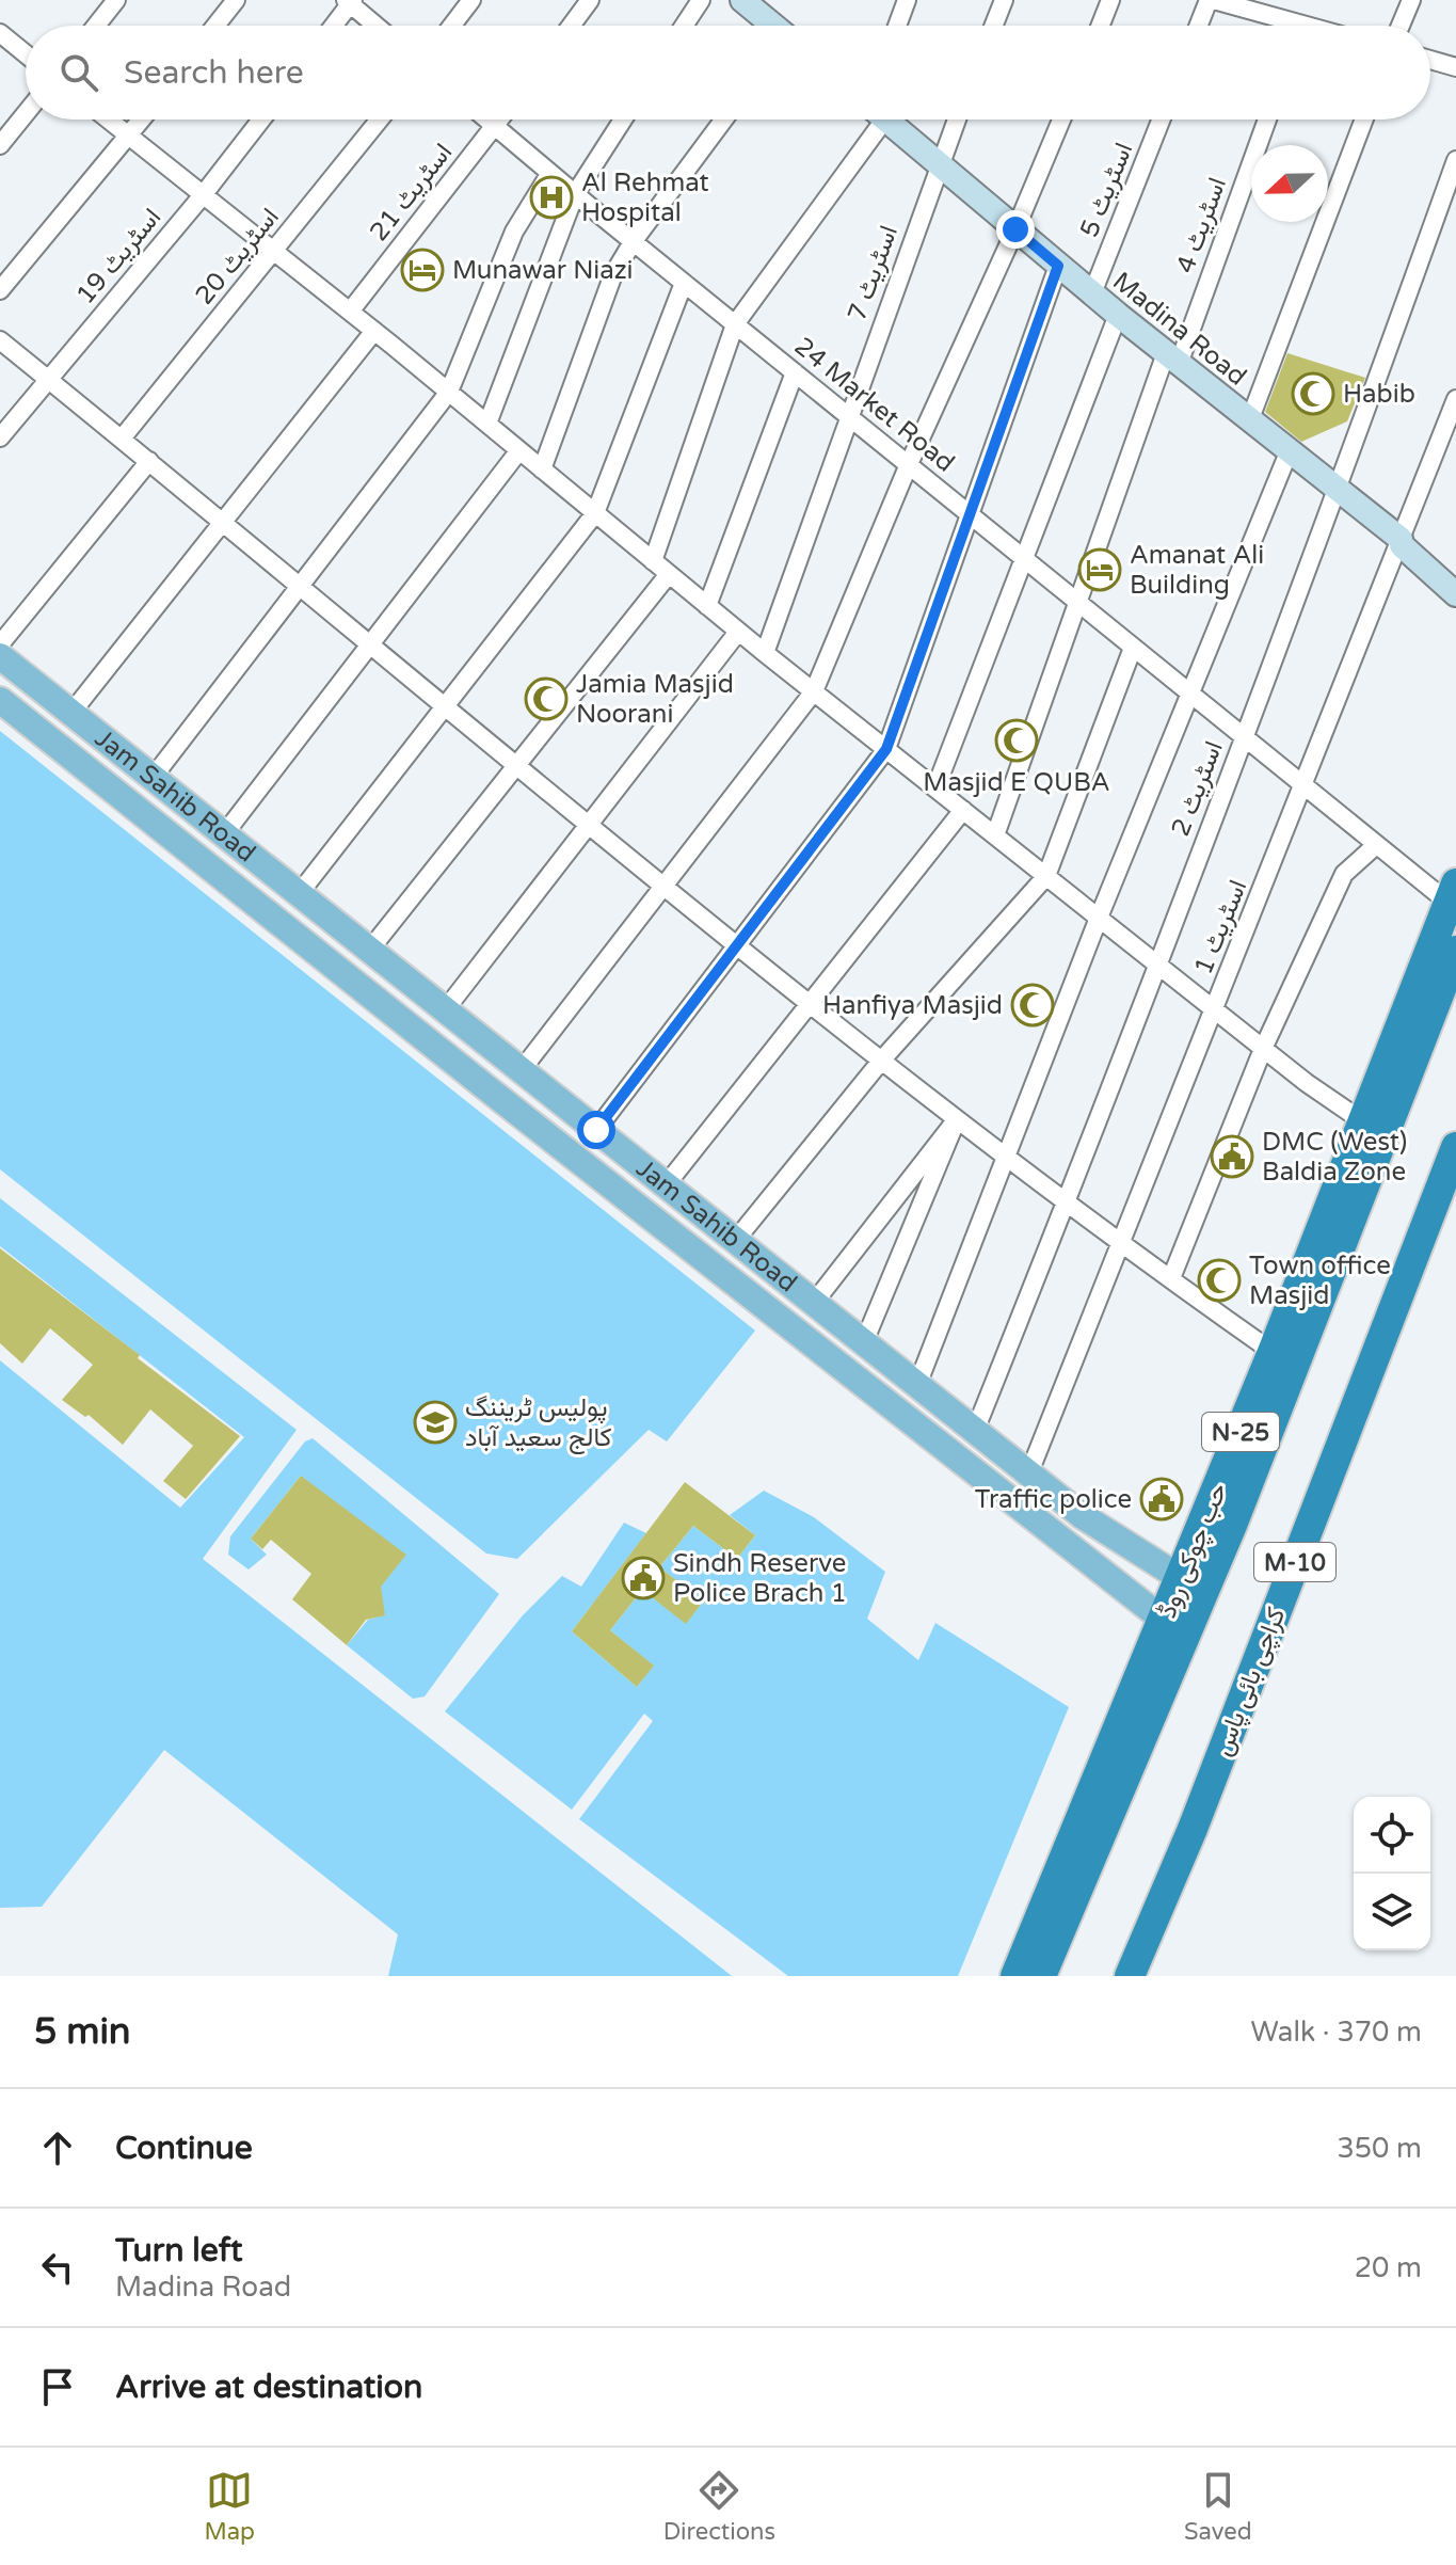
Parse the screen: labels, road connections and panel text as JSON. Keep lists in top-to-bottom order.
{
  "streets": {
    "highway": [
      "N-25",
      "حب چوکی روڈ",
      "M-10",
      "کراچی بائی پاس"
    ],
    "main road": ["Jam Sahib Road"],
    "street": [
      "اسٹریٹ 5",
      "اسٹریٹ 21",
      "اسٹریٹ 4",
      "اسٹریٹ 19",
      "اسٹریٹ 20",
      "اسٹریٹ 7",
      "Madina Road",
      "24 Market Road",
      "اسٹریٹ 2",
      "اسٹریٹ 1"
    ]
  },
  "crossings": [
    ["اسٹریٹ 5", "Madina Road"],
    ["اسٹریٹ 21", "24 Market Road"],
    ["اسٹریٹ 4", "Madina Road"],
    ["اسٹریٹ 4", "24 Market Road"],
    ["اسٹریٹ 7", "Madina Road"],
    ["اسٹریٹ 7", "24 Market Road"],
    ["Madina Road", "اسٹریٹ 2"],
    ["Madina Road", "اسٹریٹ 1"],
    ["24 Market Road", "اسٹریٹ 2"],
    ["24 Market Road", "اسٹریٹ 1"],
    ["24 Market Road", "حب چوکی روڈ"],
    ["اسٹریٹ 2", "Jam Sahib Road"],
    ["Jam Sahib Road", "اسٹریٹ 1"],
    ["Jam Sahib Road", "حب چوکی روڈ"]
  ],
  "places": {
    "hospital": ["Al Rehmat Hospital"],
    "hotel": ["Munawar Niazi", "Amanat Ali Building"],
    "mosque": [
      "Habib",
      "Jamia Masjid Noorani",
      "Masjid E QUBA",
      "Hanfiya Masjid",
      "Town office Masjid"
    ],
    "public building": ["DMC (West) Baldia Zone", "Traffic police", "Sindh Reserve Police Brach 1"],
    "school or university": ["پولیس ٹریننگ کالج سعید آباد"]
  },
  "north": "left",
  "page": {
    "search": "Search here",
    "heading": ["5 min", "Walk · 370 m"],
    "list": [
      ["Continue", "350 m"],
      ["Turn left", "Madina Road", "20 m"],
      "Arrive at destination"
    ],
    "nav": ["Map", "Directions", "Saved"]
  }
}
